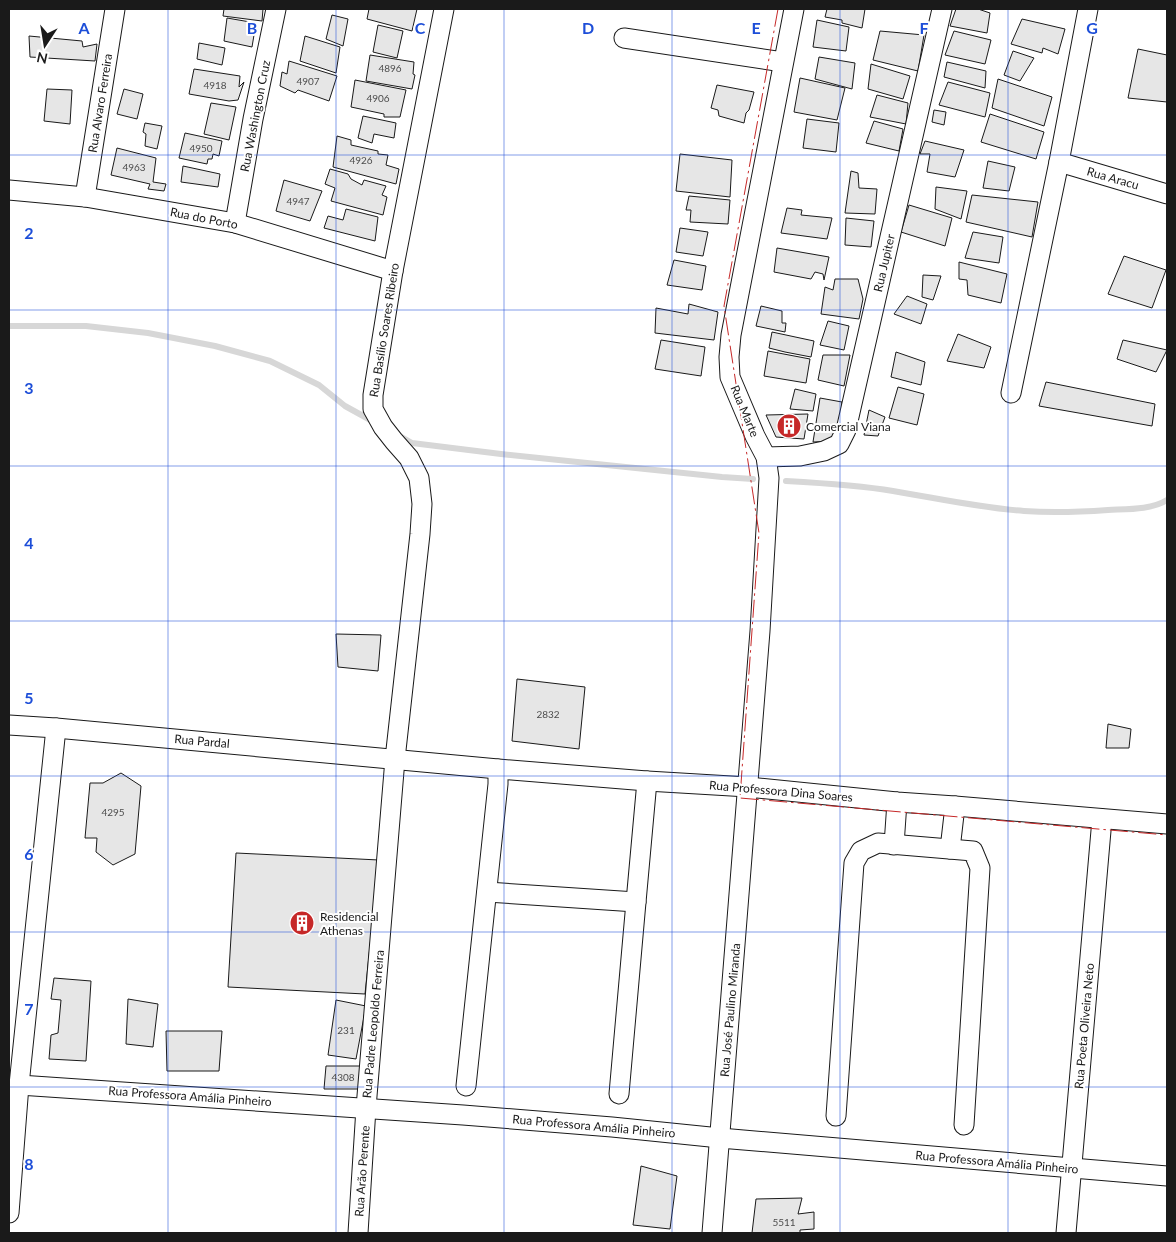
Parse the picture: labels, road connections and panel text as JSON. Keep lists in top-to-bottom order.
{
  "streets": {
    "street": [
      "Rua Alvaro Ferreira",
      "Rua Washington Cruz",
      "Rua Aracu",
      "Rua do Porto",
      "Rua Jupiter",
      "Rua Basílio Soares Ribeiro",
      "Rua Marte",
      "Rua Pardal",
      "Rua Professora Dina Soares",
      "Rua José Paulino Miranda",
      "Rua Padre Leopoldo Ferreira",
      "Rua Poeta Oliveira Neto",
      "Rua Professora Amália Pinheiro",
      "Rua Arão Perente"
    ]
  },
  "crossings": [
    ["Rua Alvaro Ferreira", "Rua do Porto"],
    ["Rua Washington Cruz", "Rua do Porto"],
    ["Rua do Porto", "Rua Basílio Soares Ribeiro"],
    ["Rua Jupiter", "Rua Marte"],
    ["Rua Basílio Soares Ribeiro", "Rua Pardal"],
    ["Rua Basílio Soares Ribeiro", "Rua Professora Dina Soares"],
    ["Rua Basílio Soares Ribeiro", "Rua Padre Leopoldo Ferreira"],
    ["Rua Marte", "Rua Professora Dina Soares"],
    ["Rua Marte", "Rua José Paulino Miranda"],
    ["Rua Pardal", "Rua Professora Dina Soares"],
    ["Rua Pardal", "Rua Padre Leopoldo Ferreira"],
    ["Rua Professora Dina Soares", "Rua José Paulino Miranda"],
    ["Rua Professora Dina Soares", "Rua Padre Leopoldo Ferreira"],
    ["Rua Professora Dina Soares", "Rua Poeta Oliveira Neto"],
    ["Rua José Paulino Miranda", "Rua Professora Amália Pinheiro"],
    ["Rua Padre Leopoldo Ferreira", "Rua Professora Amália Pinheiro"],
    ["Rua Padre Leopoldo Ferreira", "Rua Arão Perente"],
    ["Rua Poeta Oliveira Neto", "Rua Professora Amália Pinheiro"],
    ["Rua Professora Amália Pinheiro", "Rua Arão Perente"]
  ],
  "places": {
    "building": ["Comercial Viana", "Residencial Athenas"]
  },
  "house_numbers": [
    "4896",
    "4907",
    "4918",
    "4906",
    "4950",
    "4926",
    "4963",
    "4947",
    "2832",
    "4295",
    "231",
    "4308",
    "5511"
  ],
  "north": "bottom",
  "grid": {
    "columns": [
      "A",
      "B",
      "C",
      "D",
      "E",
      "F",
      "G"
    ],
    "rows": [
      "2",
      "3",
      "4",
      "5",
      "6",
      "7",
      "8"
    ]
  }
}
